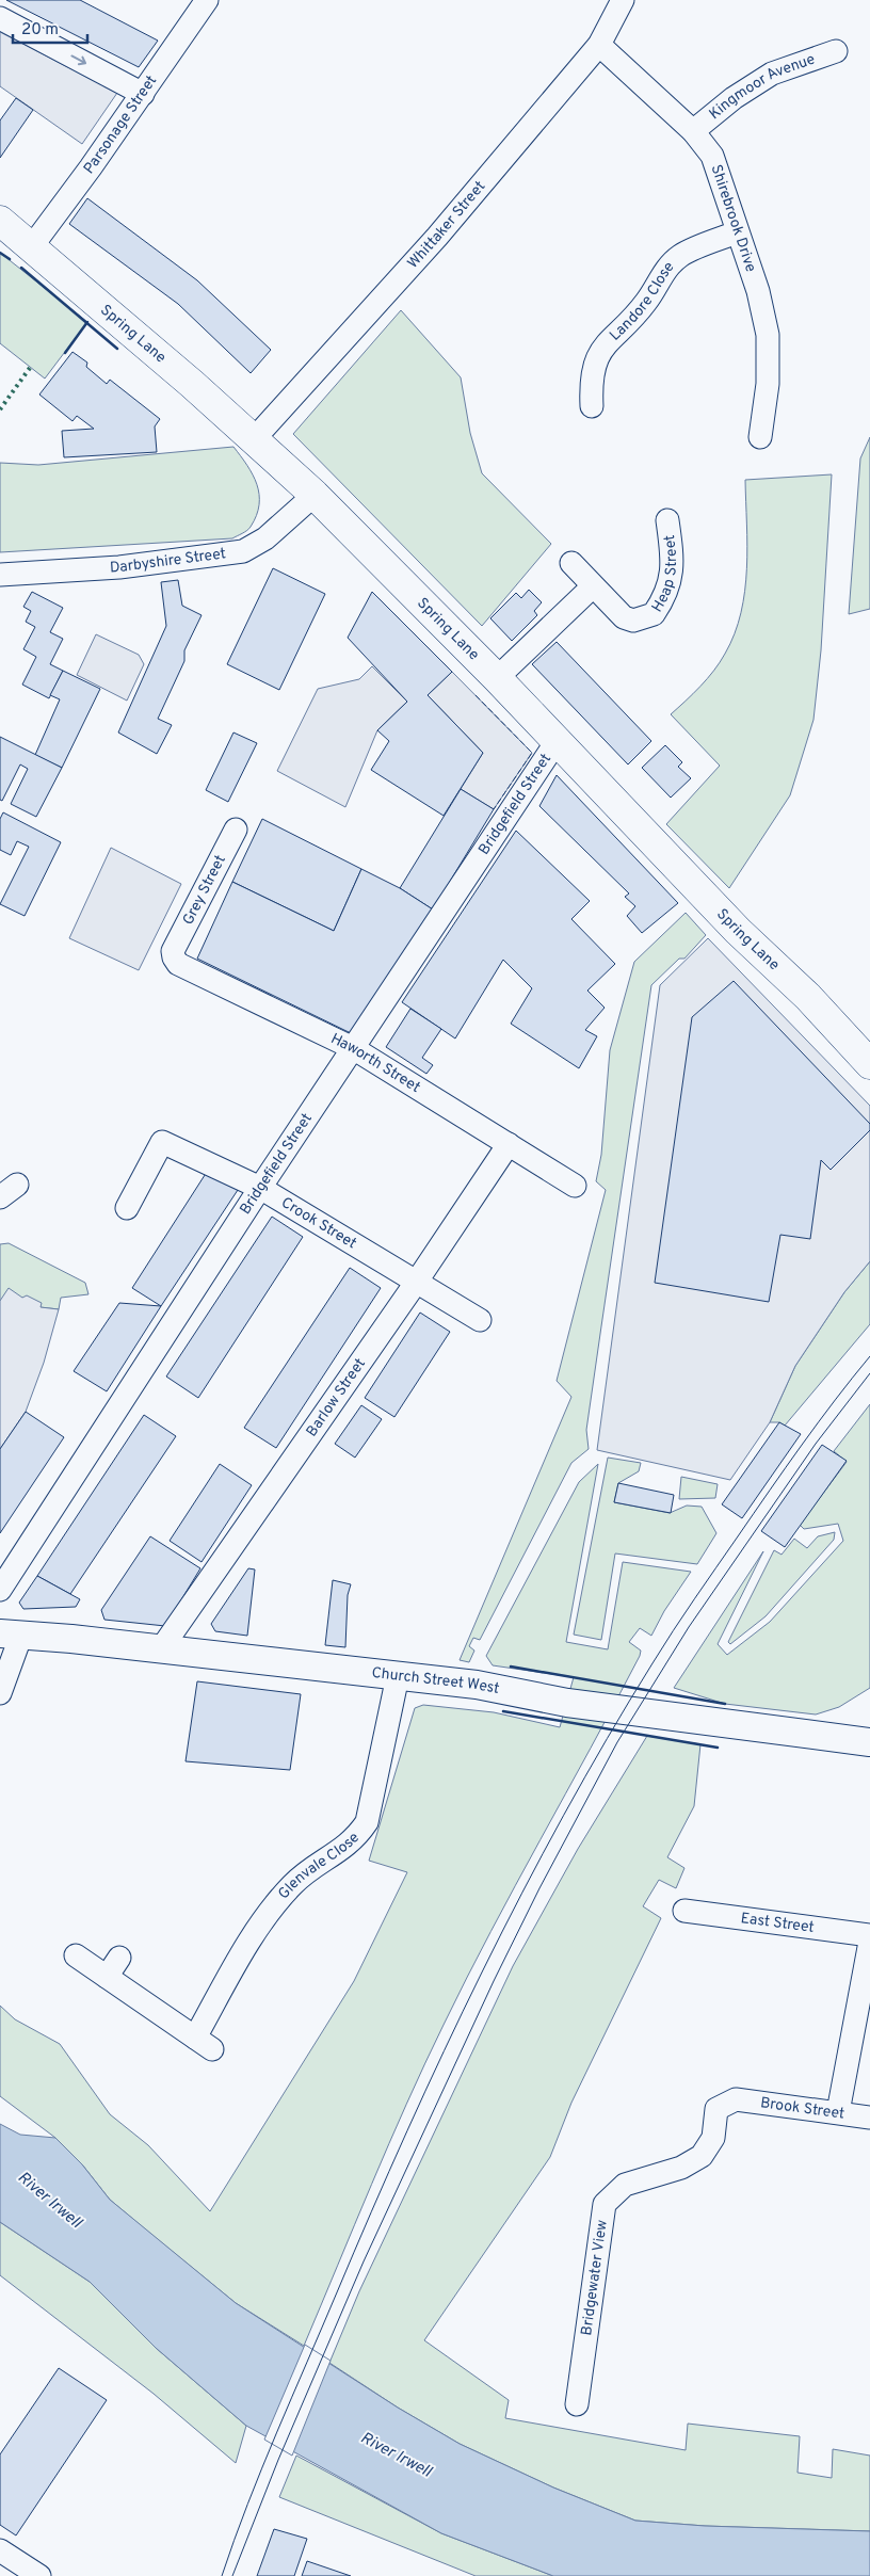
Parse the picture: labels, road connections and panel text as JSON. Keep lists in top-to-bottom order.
{
  "streets": {
    "main road": ["Spring Lane"],
    "street": [
      "Kingmoor Avenue",
      "Parsonage Street",
      "Shirebrook Drive",
      "Whittaker Street",
      "Landore Close",
      "Darbyshire Street",
      "Heap Street",
      "Bridgefield Street",
      "Grey Street",
      "Haworth Street",
      "Crook Street",
      "Barlow Street",
      "Church Street West",
      "Glenvale Close",
      "East Street",
      "Brook Street",
      "Bridgewater View"
    ]
  },
  "crossings": [
    ["Kingmoor Avenue", "Shirebrook Drive"],
    ["Parsonage Street", "Spring Lane"],
    ["Shirebrook Drive", "Whittaker Street"],
    ["Shirebrook Drive", "Landore Close"],
    ["Whittaker Street", "Spring Lane"],
    ["Spring Lane", "Darbyshire Street"],
    ["Spring Lane", "Bridgefield Street"],
    ["Bridgefield Street", "Haworth Street"],
    ["Bridgefield Street", "Crook Street"],
    ["Grey Street", "Haworth Street"],
    ["Haworth Street", "Barlow Street"],
    ["Crook Street", "Barlow Street"],
    ["Barlow Street", "Church Street West"],
    ["Church Street West", "Glenvale Close"],
    ["Brook Street", "Bridgewater View"]
  ],
  "water": ["River Irwell"],
  "scale_bar": "20 m"
}
